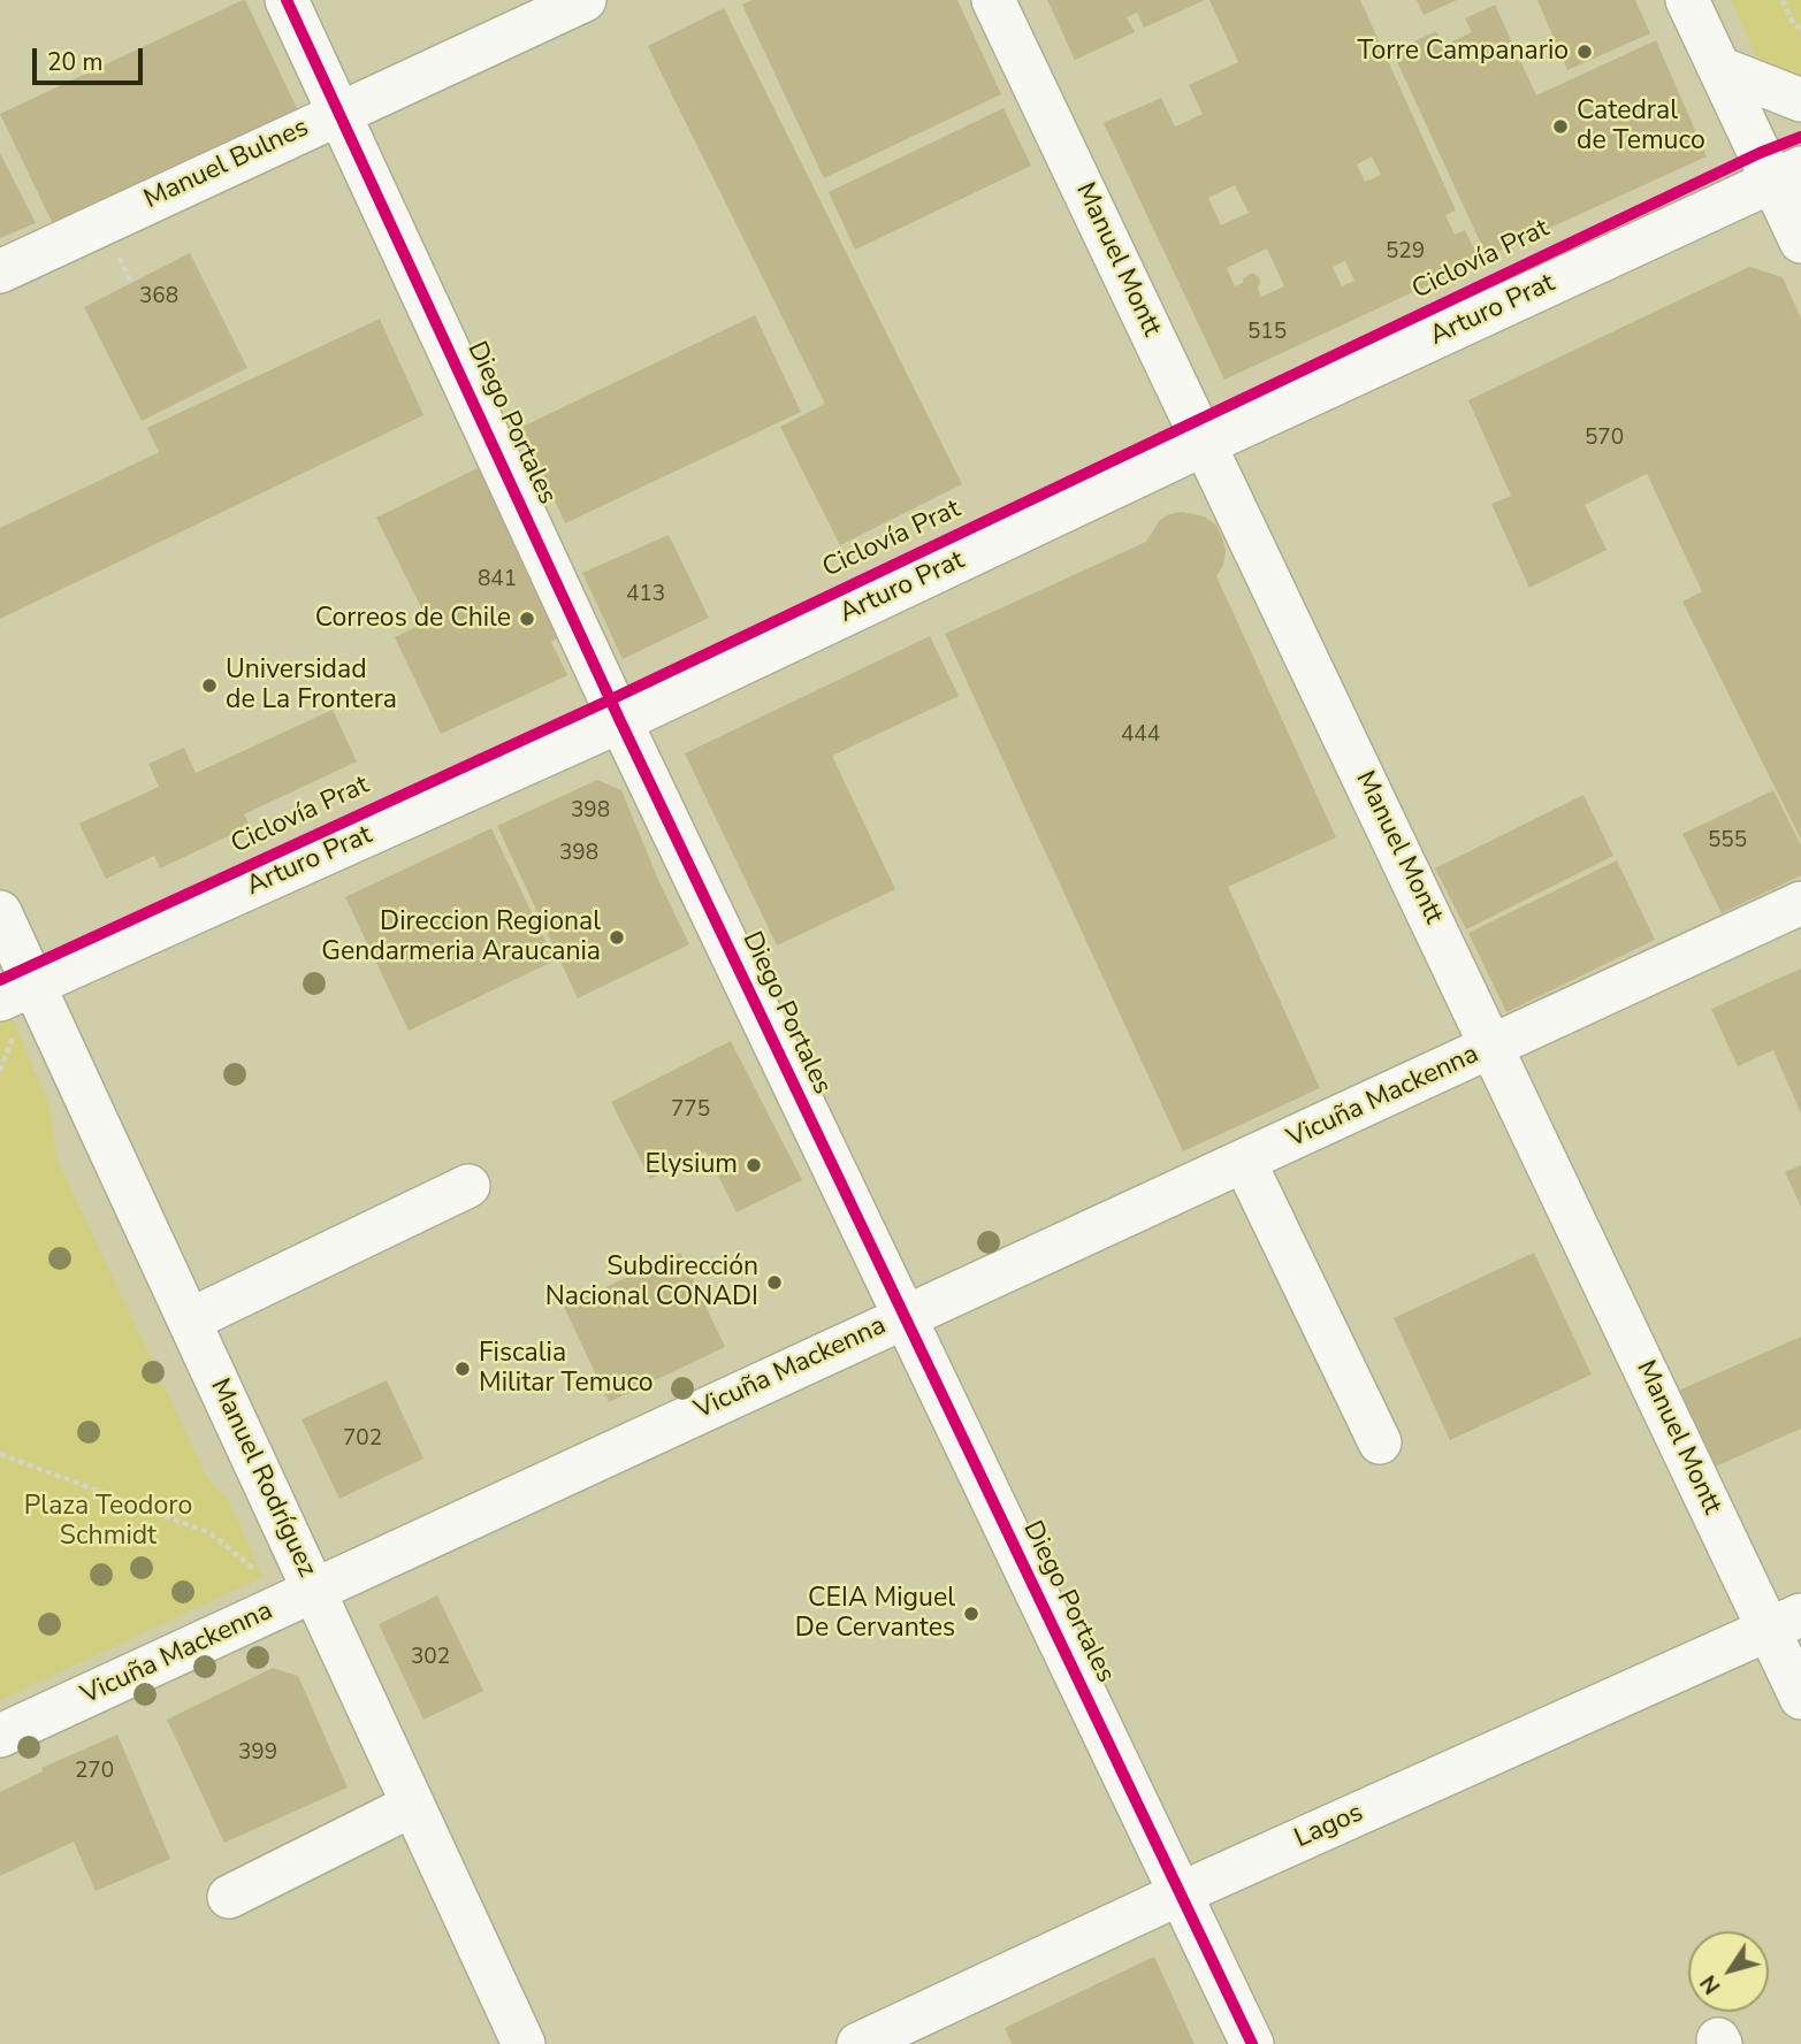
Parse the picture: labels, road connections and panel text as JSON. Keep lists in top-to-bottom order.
{
  "streets": {
    "street": [
      "Manuel Bulnes",
      "Manuel Montt",
      "Arturo Prat",
      "Diego Portales",
      "Vicuña Mackenna",
      "Manuel Rodríguez",
      "Lagos"
    ],
    "cycle path": ["Ciclovía Prat"]
  },
  "crossings": [
    ["Manuel Bulnes", "Diego Portales"],
    ["Manuel Montt", "Arturo Prat"],
    ["Manuel Montt", "Vicuña Mackenna"],
    ["Manuel Montt", "Lagos"],
    ["Arturo Prat", "Diego Portales"],
    ["Arturo Prat", "Manuel Rodríguez"],
    ["Diego Portales", "Vicuña Mackenna"],
    ["Diego Portales", "Lagos"],
    ["Vicuña Mackenna", "Manuel Rodríguez"]
  ],
  "parks": ["Plaza Teodoro Schmidt"],
  "places": [
    "Torre Campanario",
    "Catedral de Temuco",
    "Correos de Chile",
    "Universidad de La Frontera",
    "Direccion Regional Gendarmeria Araucania",
    "Elysium",
    "Subdirección Nacional CONADI",
    "Fiscalia Militar Temuco",
    "CEIA Miguel De Cervantes"
  ],
  "house_numbers": [
    "529",
    "368",
    "515",
    "570",
    "841",
    "413",
    "444",
    "398",
    "555",
    "398",
    "775",
    "702",
    "302",
    "399",
    "270"
  ],
  "scale_bar": "20 m",
  "north": "bottom left"
}
